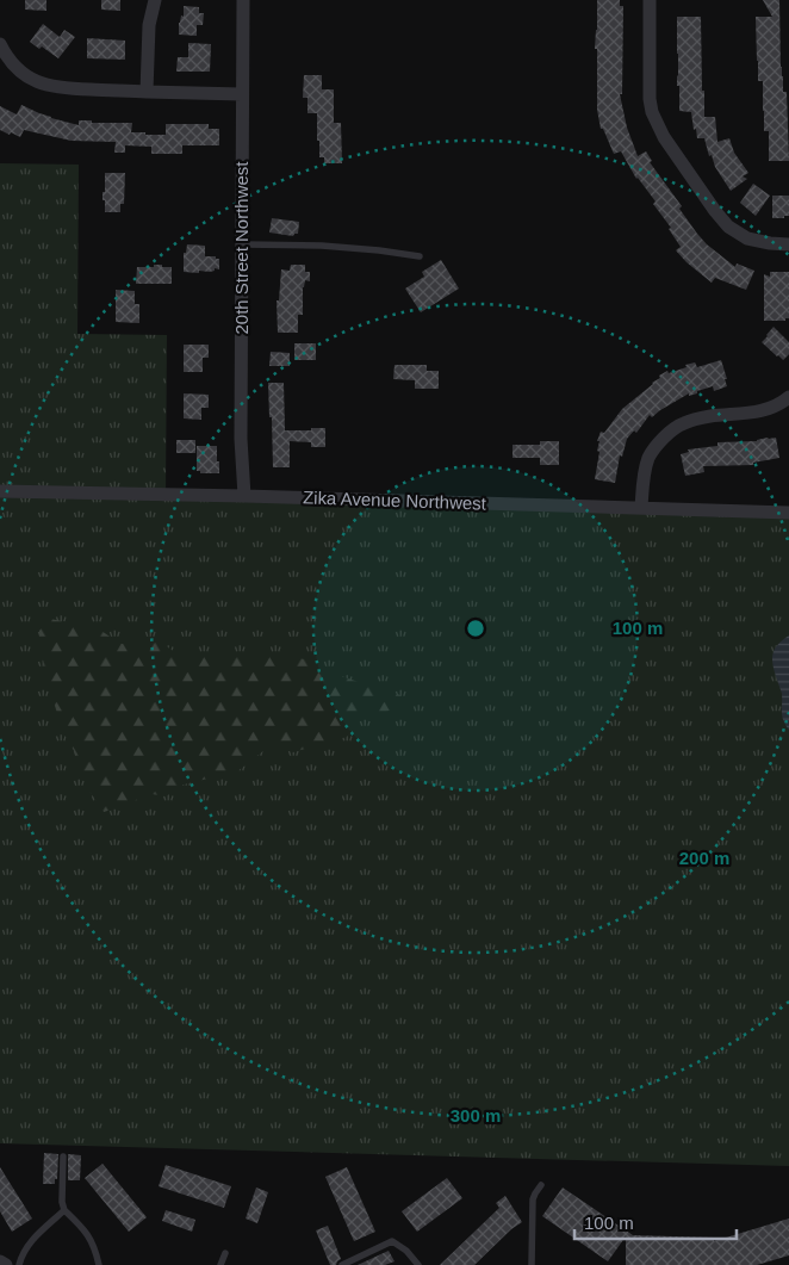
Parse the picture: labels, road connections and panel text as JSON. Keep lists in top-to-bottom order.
{
  "streets": {
    "street": ["20th Street Northwest", "Zika Avenue Northwest"]
  },
  "crossings": [
    ["20th Street Northwest", "Zika Avenue Northwest"]
  ],
  "scale_bar": "100 m",
  "rings": ["100 m", "200 m", "300 m"]
}
